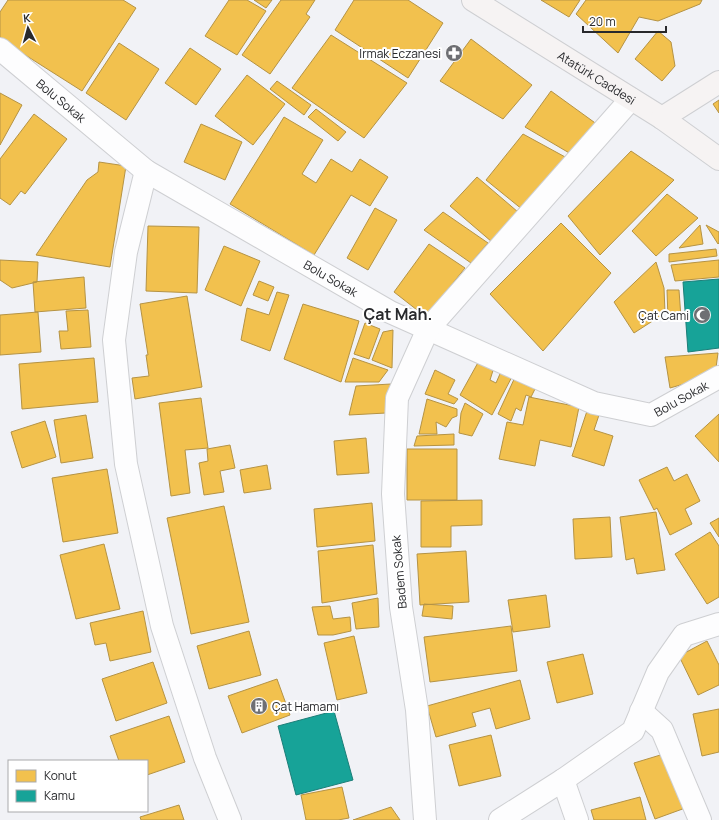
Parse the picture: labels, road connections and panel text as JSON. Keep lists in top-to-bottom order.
{
  "streets": {
    "main road": ["Atatürk Caddesi"],
    "street": ["Bolu Sokak", "Badem Sokak"]
  },
  "crossings": [
    ["Atatürk Caddesi", "Badem Sokak"],
    ["Bolu Sokak", "Badem Sokak"]
  ],
  "districts": ["Çat Mah."],
  "places": {
    "pharmacy": ["Irmak Eczanesi"],
    "mosque": ["Çat Cami"],
    "building": ["Çat Hamamı"]
  },
  "legend": ["Konut", "Kamu"],
  "scale_bar": "20 m",
  "north": "top"
}
